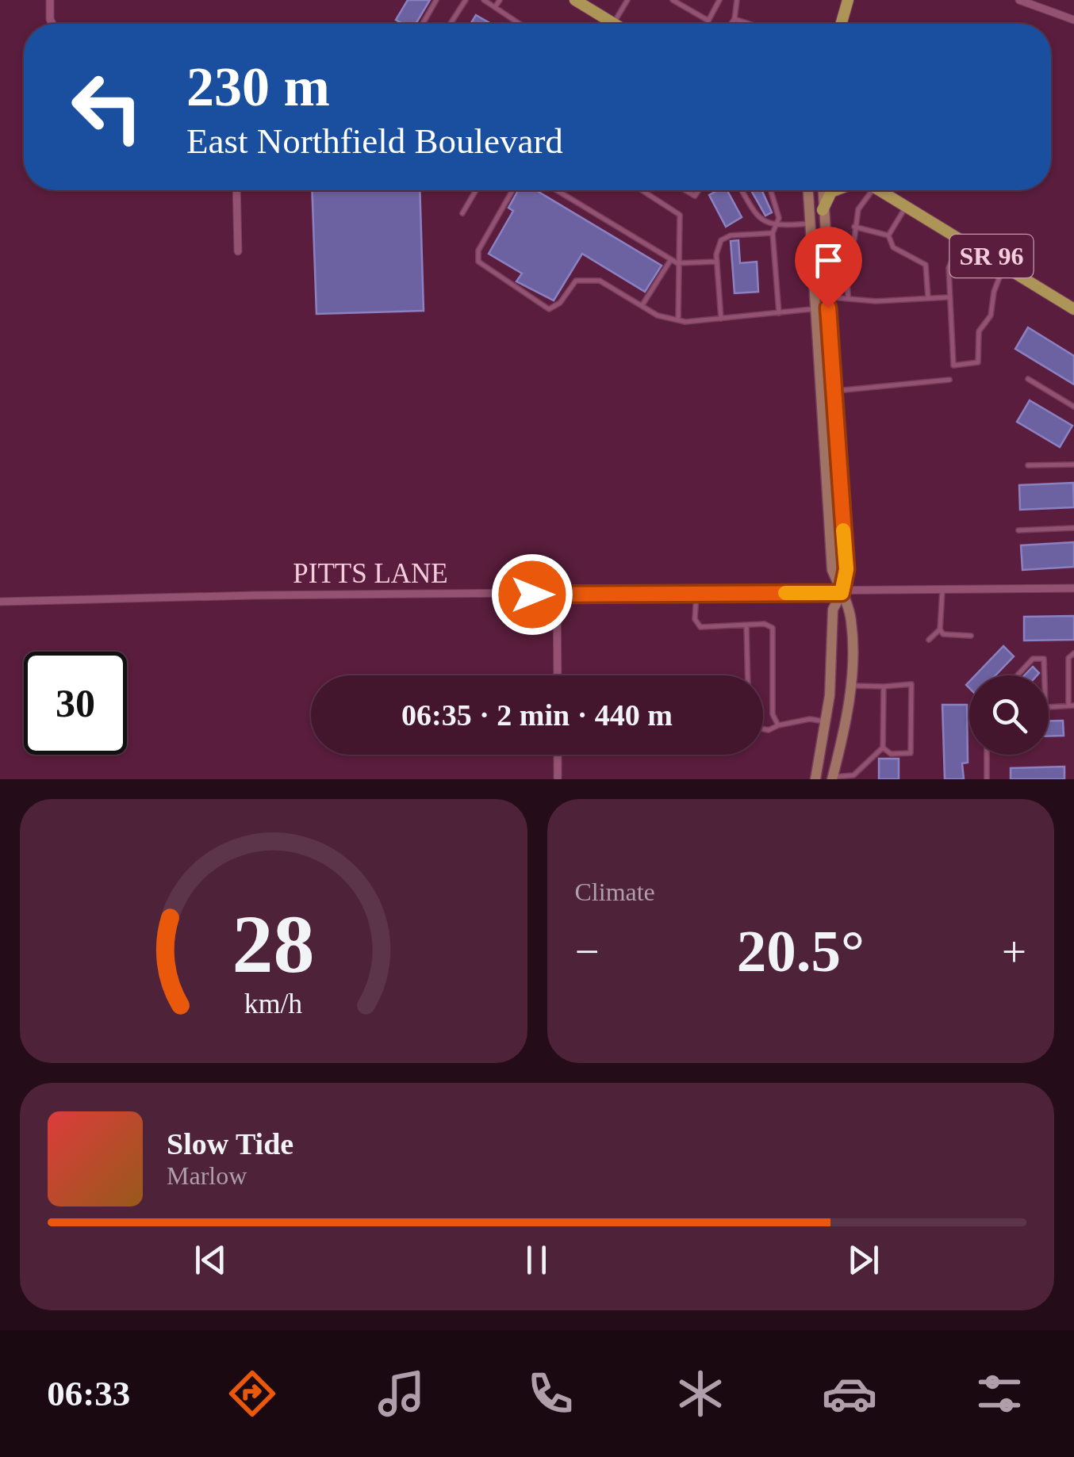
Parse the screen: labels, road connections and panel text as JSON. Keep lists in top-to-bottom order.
{
  "streets": {
    "main road": ["SR 96"],
    "street": ["PITTS LANE"]
  },
  "page": {
    "turn": ["230 m", "East Northfield Boulevard"],
    "limit": "30",
    "trip": "06:35 · 2 min · 440 m",
    "tile": "Climate",
    "heat": ["−", "20.5°", "+"],
    "song": ["Slow Tide", "Marlow"],
    "tabs": "06:33",
    "gauge": ["28", "km/h"]
  }
}
